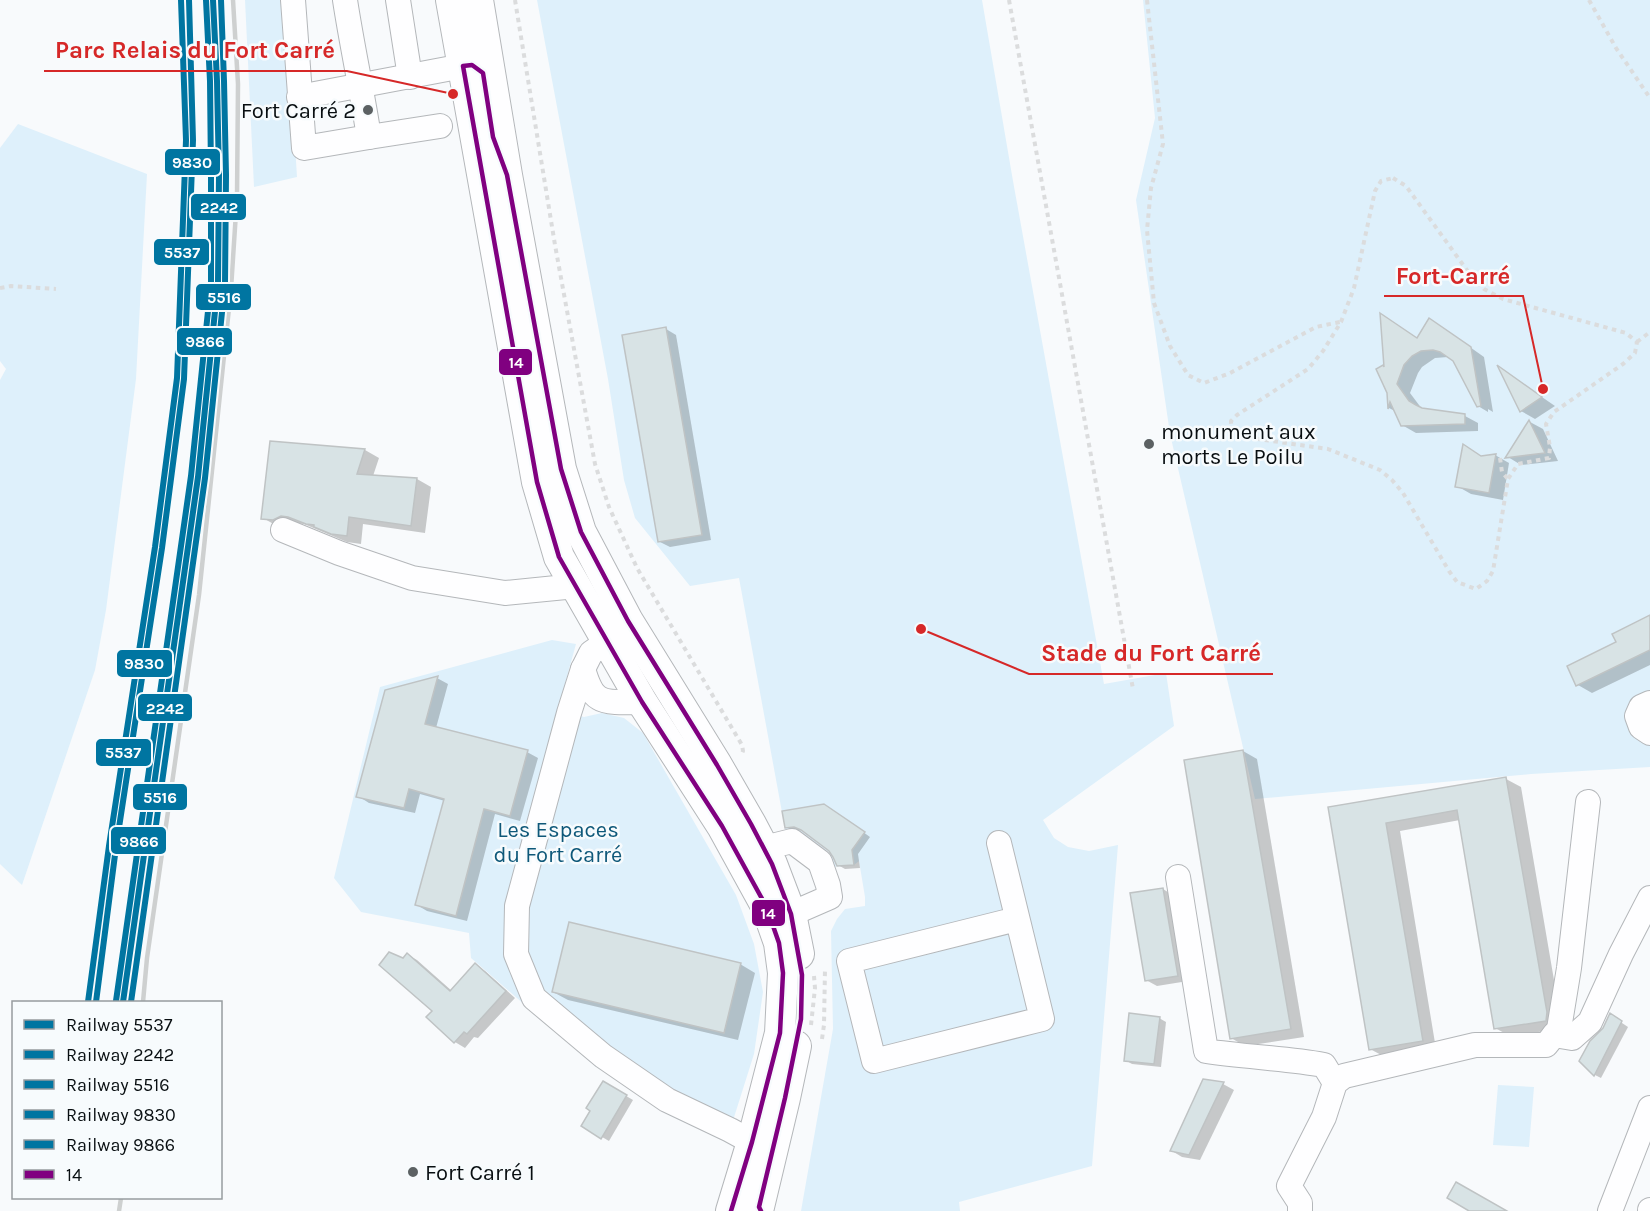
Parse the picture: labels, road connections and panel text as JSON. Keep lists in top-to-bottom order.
{
  "parks": ["Les Espaces du Fort Carré"],
  "places": [
    "Parc Relais du Fort Carré",
    "Fort Carré 2",
    "Fort-Carré",
    "monument aux morts Le Poilu",
    "Stade du Fort Carré",
    "Fort Carré 1"
  ],
  "lines": [
    "rail line 5537",
    "rail line 2242",
    "rail line 5516",
    "rail line 9830",
    "rail line 9866",
    "transit line 14"
  ],
  "legend": [
    "Railway 5537",
    "Railway 2242",
    "Railway 5516",
    "Railway 9830",
    "Railway 9866",
    "14"
  ]
}
